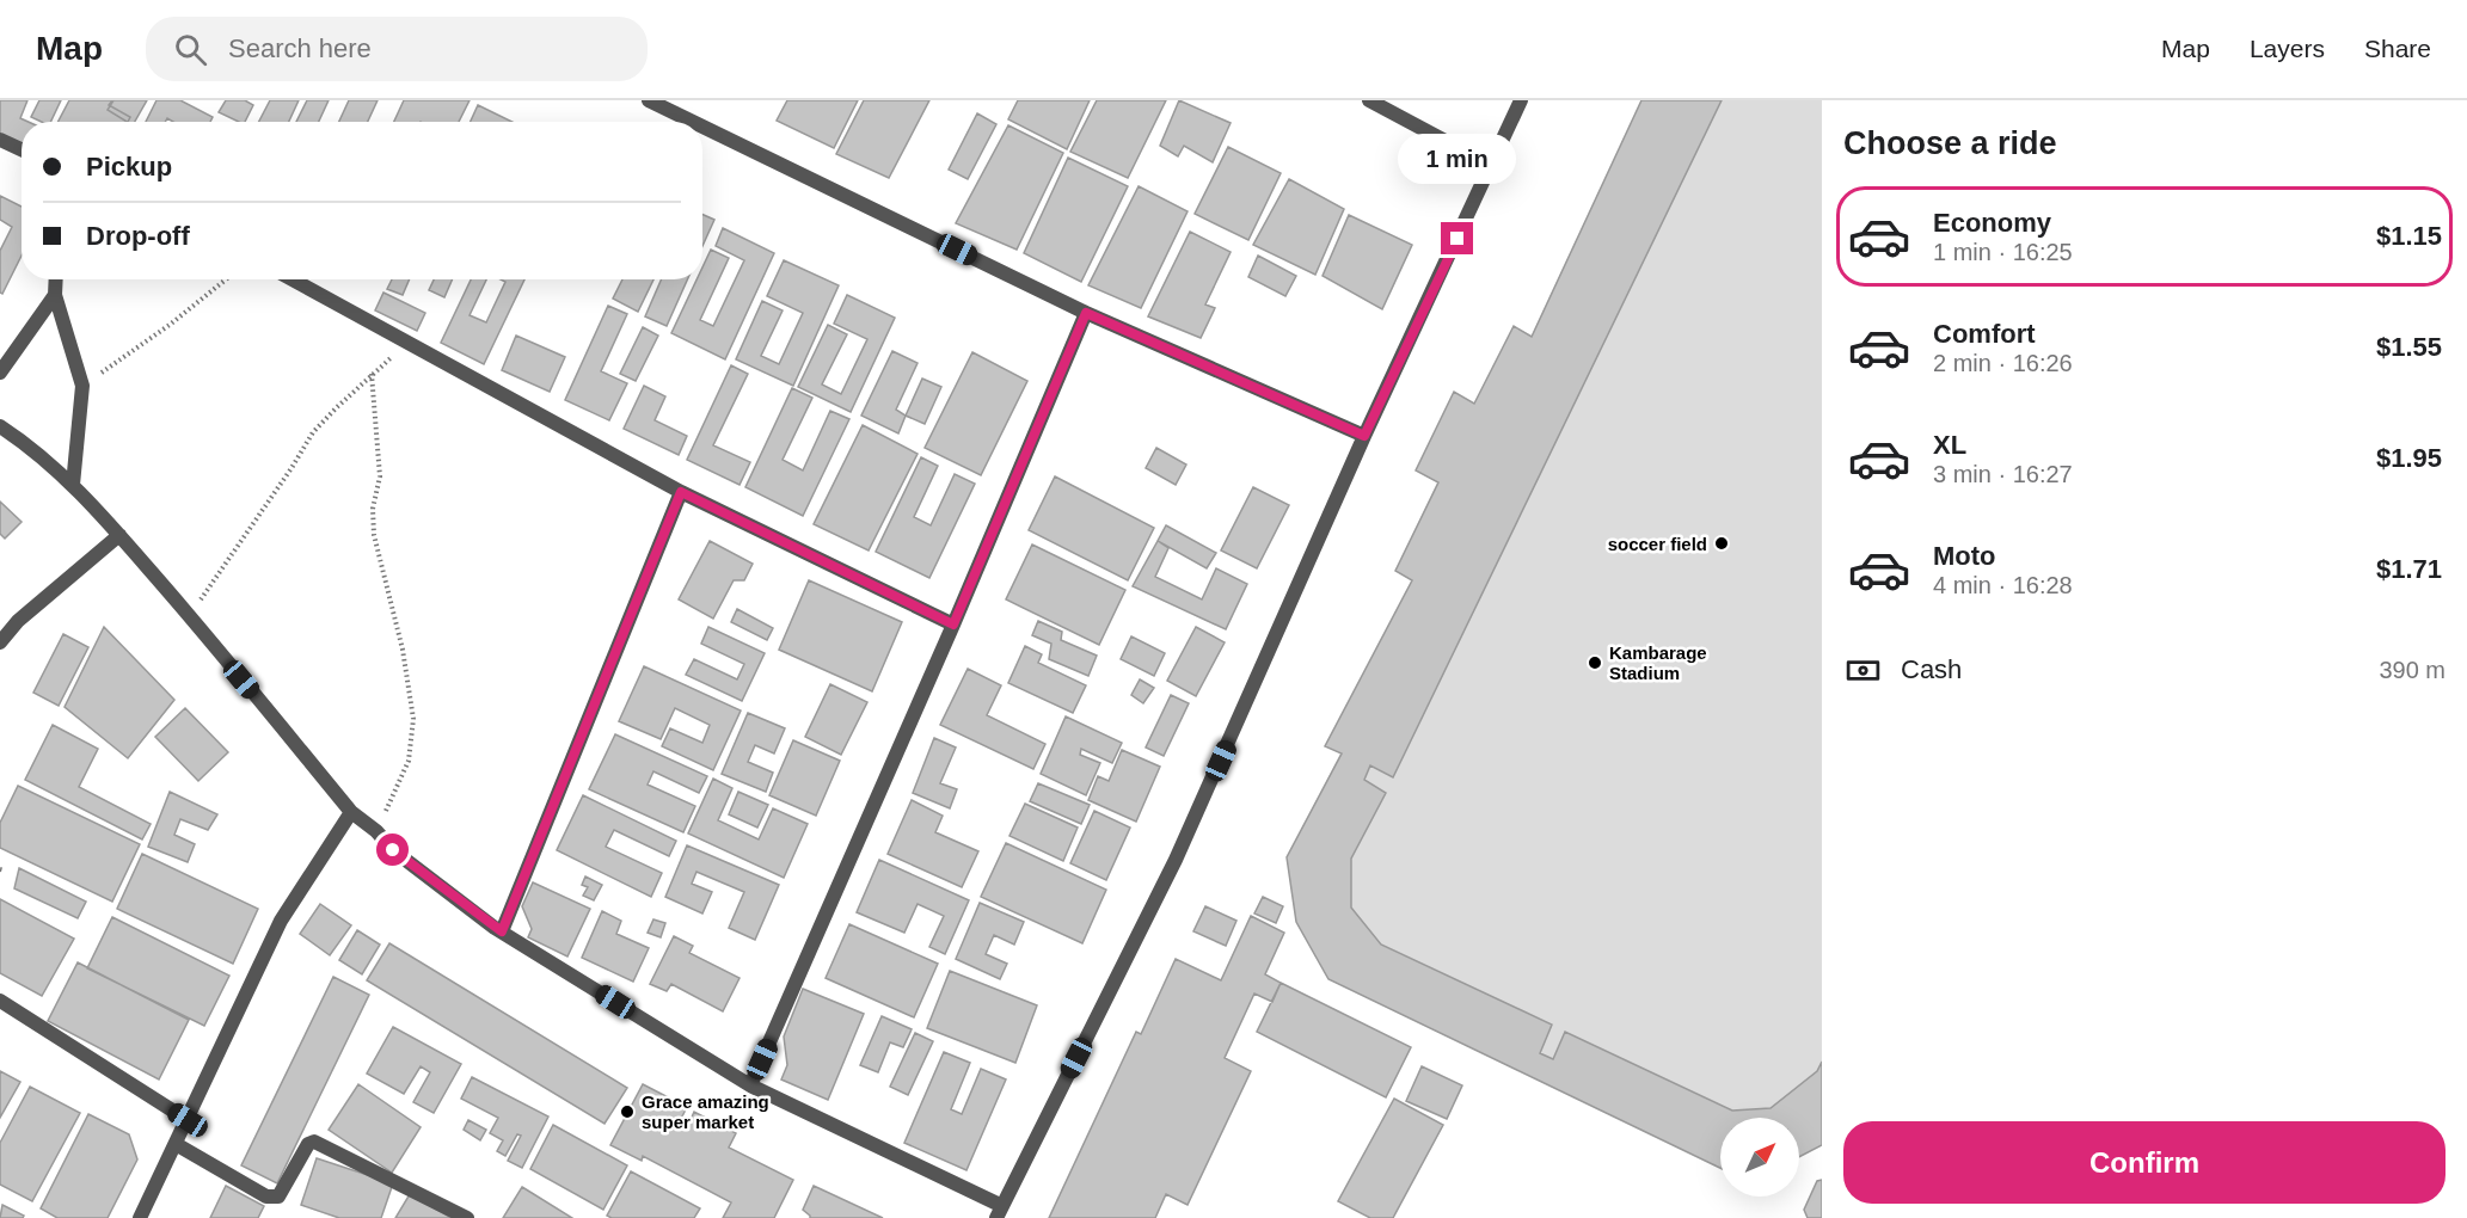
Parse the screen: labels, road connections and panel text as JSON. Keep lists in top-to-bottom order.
{
  "places": ["soccer field", "Kambarage Stadium", "Grace amazing super market"],
  "north": "top right",
  "page": {
    "header": "Map",
    "search": "Search here",
    "nav": ["Map", "Layers", "Share"],
    "heading": "Choose a ride",
    "banner": ["Pickup", "Drop-off"],
    "bubble": "1 min",
    "list": [
      {
        "name": "Economy",
        "note": "1 min · 16:25",
        "value": "$1.15"
      },
      {
        "name": "Comfort",
        "note": "2 min · 16:26",
        "value": "$1.55"
      },
      {
        "name": "XL",
        "note": "3 min · 16:27",
        "value": "$1.95"
      },
      {
        "name": "Moto",
        "note": "4 min · 16:28",
        "value": "$1.71"
      }
    ],
    "pay": ["Cash", "390 m"],
    "buttons": "Confirm"
  }
}
